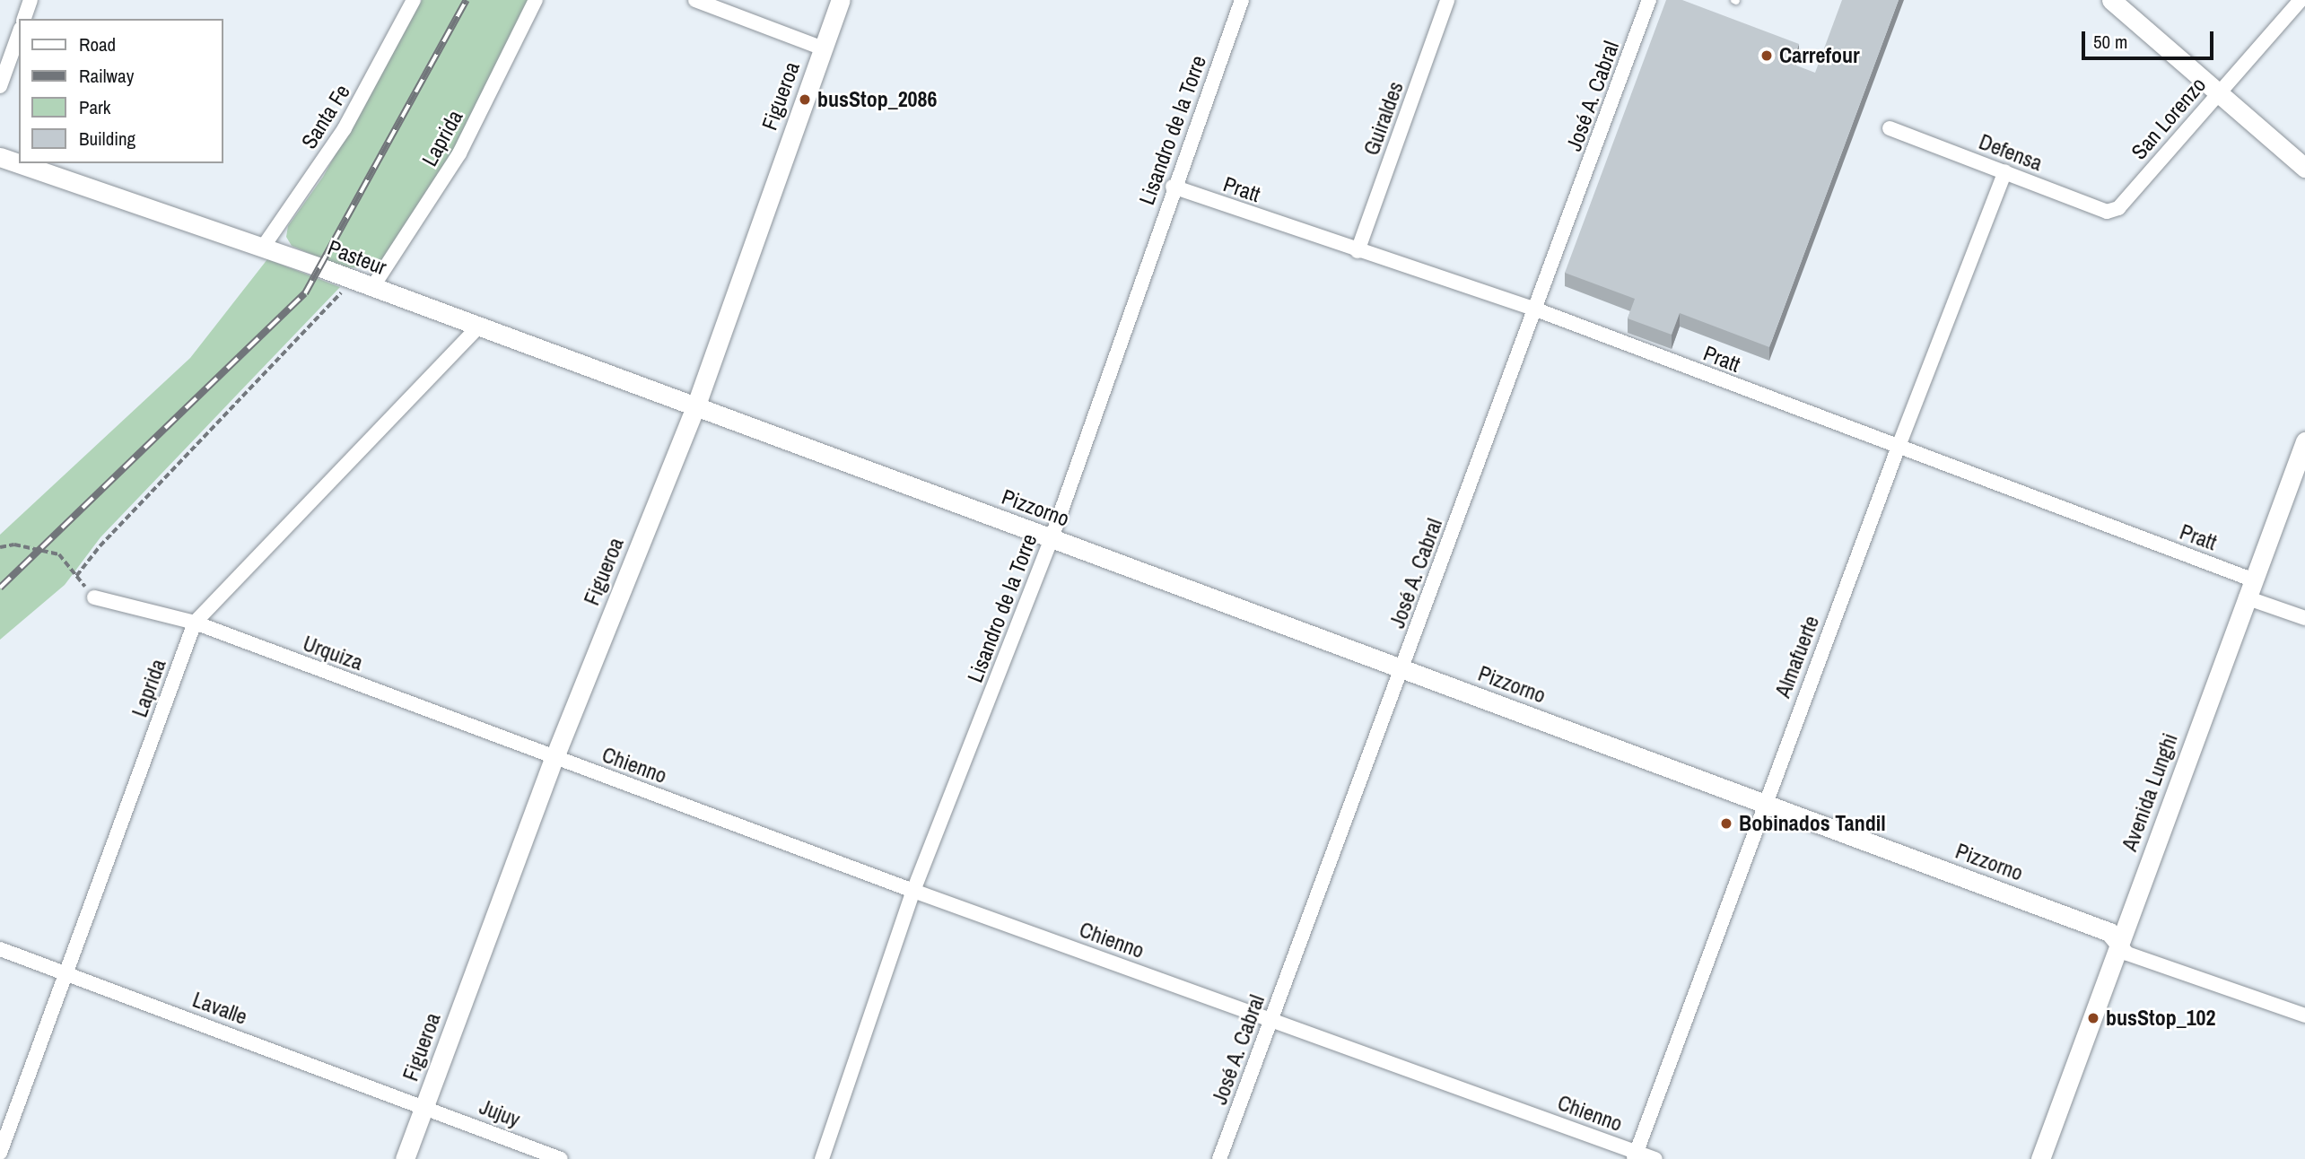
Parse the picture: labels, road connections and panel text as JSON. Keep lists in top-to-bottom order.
{
  "streets": {
    "street": [
      "Figueroa",
      "José A. Cabral",
      "Santa Fe",
      "Guiraldes",
      "San Lorenzo",
      "Lisandro de la Torre",
      "Laprida",
      "Defensa",
      "Pratt",
      "Pasteur",
      "Pizzorno",
      "Urquiza",
      "Almafuerte",
      "Chienno",
      "Avenida Lunghi",
      "Lavalle",
      "Jujuy"
    ]
  },
  "crossings": [
    ["Figueroa", "Pasteur"],
    ["Figueroa", "Pizzorno"],
    ["Figueroa", "Urquiza"],
    ["Figueroa", "Chienno"],
    ["Figueroa", "Lavalle"],
    ["Figueroa", "Jujuy"],
    ["José A. Cabral", "Pratt"],
    ["José A. Cabral", "Pizzorno"],
    ["José A. Cabral", "Chienno"],
    ["Santa Fe", "Pasteur"],
    ["Guiraldes", "Pratt"],
    ["San Lorenzo", "Defensa"],
    ["Lisandro de la Torre", "Pratt"],
    ["Lisandro de la Torre", "Pizzorno"],
    ["Lisandro de la Torre", "Chienno"],
    ["Laprida", "Pasteur"],
    ["Laprida", "Urquiza"],
    ["Laprida", "Lavalle"],
    ["Defensa", "Almafuerte"],
    ["Pratt", "Almafuerte"],
    ["Pratt", "Avenida Lunghi"],
    ["Pasteur", "Pizzorno"],
    ["Pizzorno", "Almafuerte"],
    ["Pizzorno", "Avenida Lunghi"],
    ["Urquiza", "Chienno"],
    ["Almafuerte", "Chienno"],
    ["Lavalle", "Jujuy"]
  ],
  "places": [
    "Carrefour",
    "busStop_2086",
    "Bobinados Tandil",
    "busStop_102"
  ],
  "legend": [
    "Road",
    "Railway",
    "Park",
    "Building"
  ],
  "scale_bar": "50 m"
}
